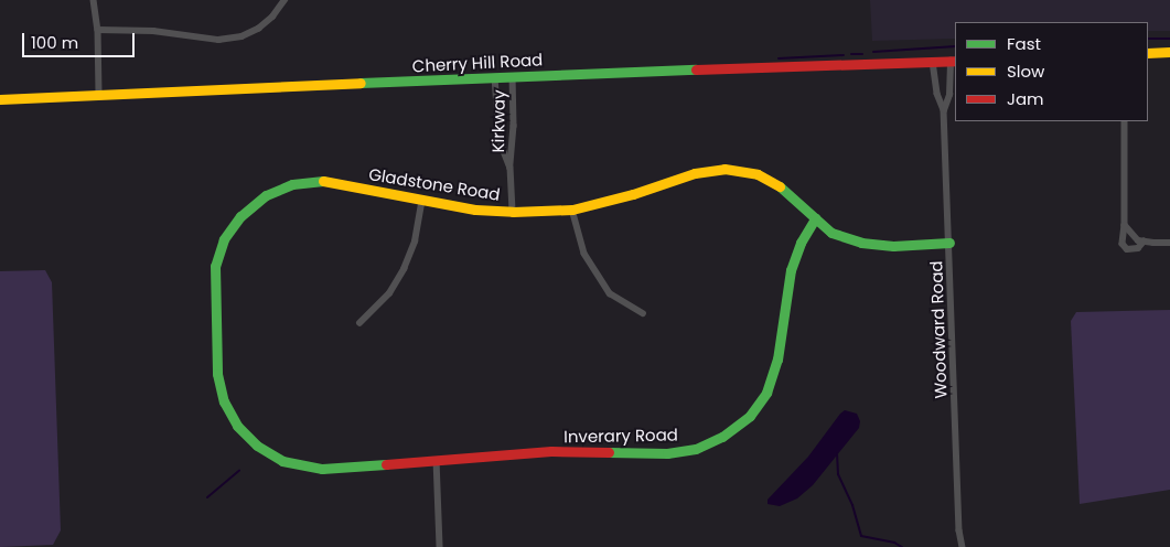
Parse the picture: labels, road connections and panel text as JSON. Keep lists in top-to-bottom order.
{
  "streets": {
    "street": [
      "Cherry Hill Road",
      "Kirkway",
      "Gladstone Road",
      "Woodward Road",
      "Inverary Road"
    ]
  },
  "crossings": [
    ["Cherry Hill Road", "Kirkway"],
    ["Cherry Hill Road", "Woodward Road"],
    ["Kirkway", "Gladstone Road"],
    ["Gladstone Road", "Woodward Road"],
    ["Gladstone Road", "Inverary Road"]
  ],
  "legend": ["Fast", "Slow", "Jam"],
  "scale_bar": "100 m"
}
